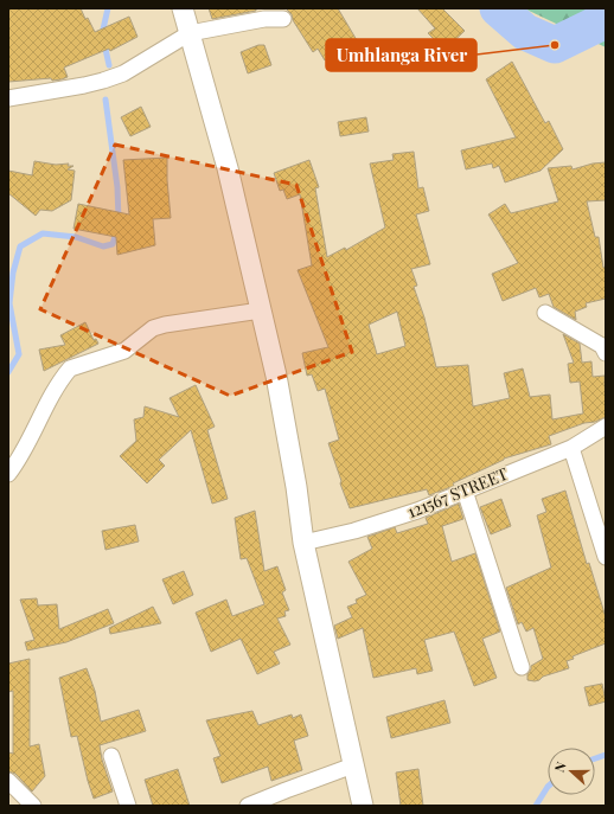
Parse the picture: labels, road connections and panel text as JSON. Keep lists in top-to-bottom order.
{
  "streets": {
    "street": ["121567 STREET"]
  },
  "places": ["Umhlanga River"],
  "north": "left"
}
